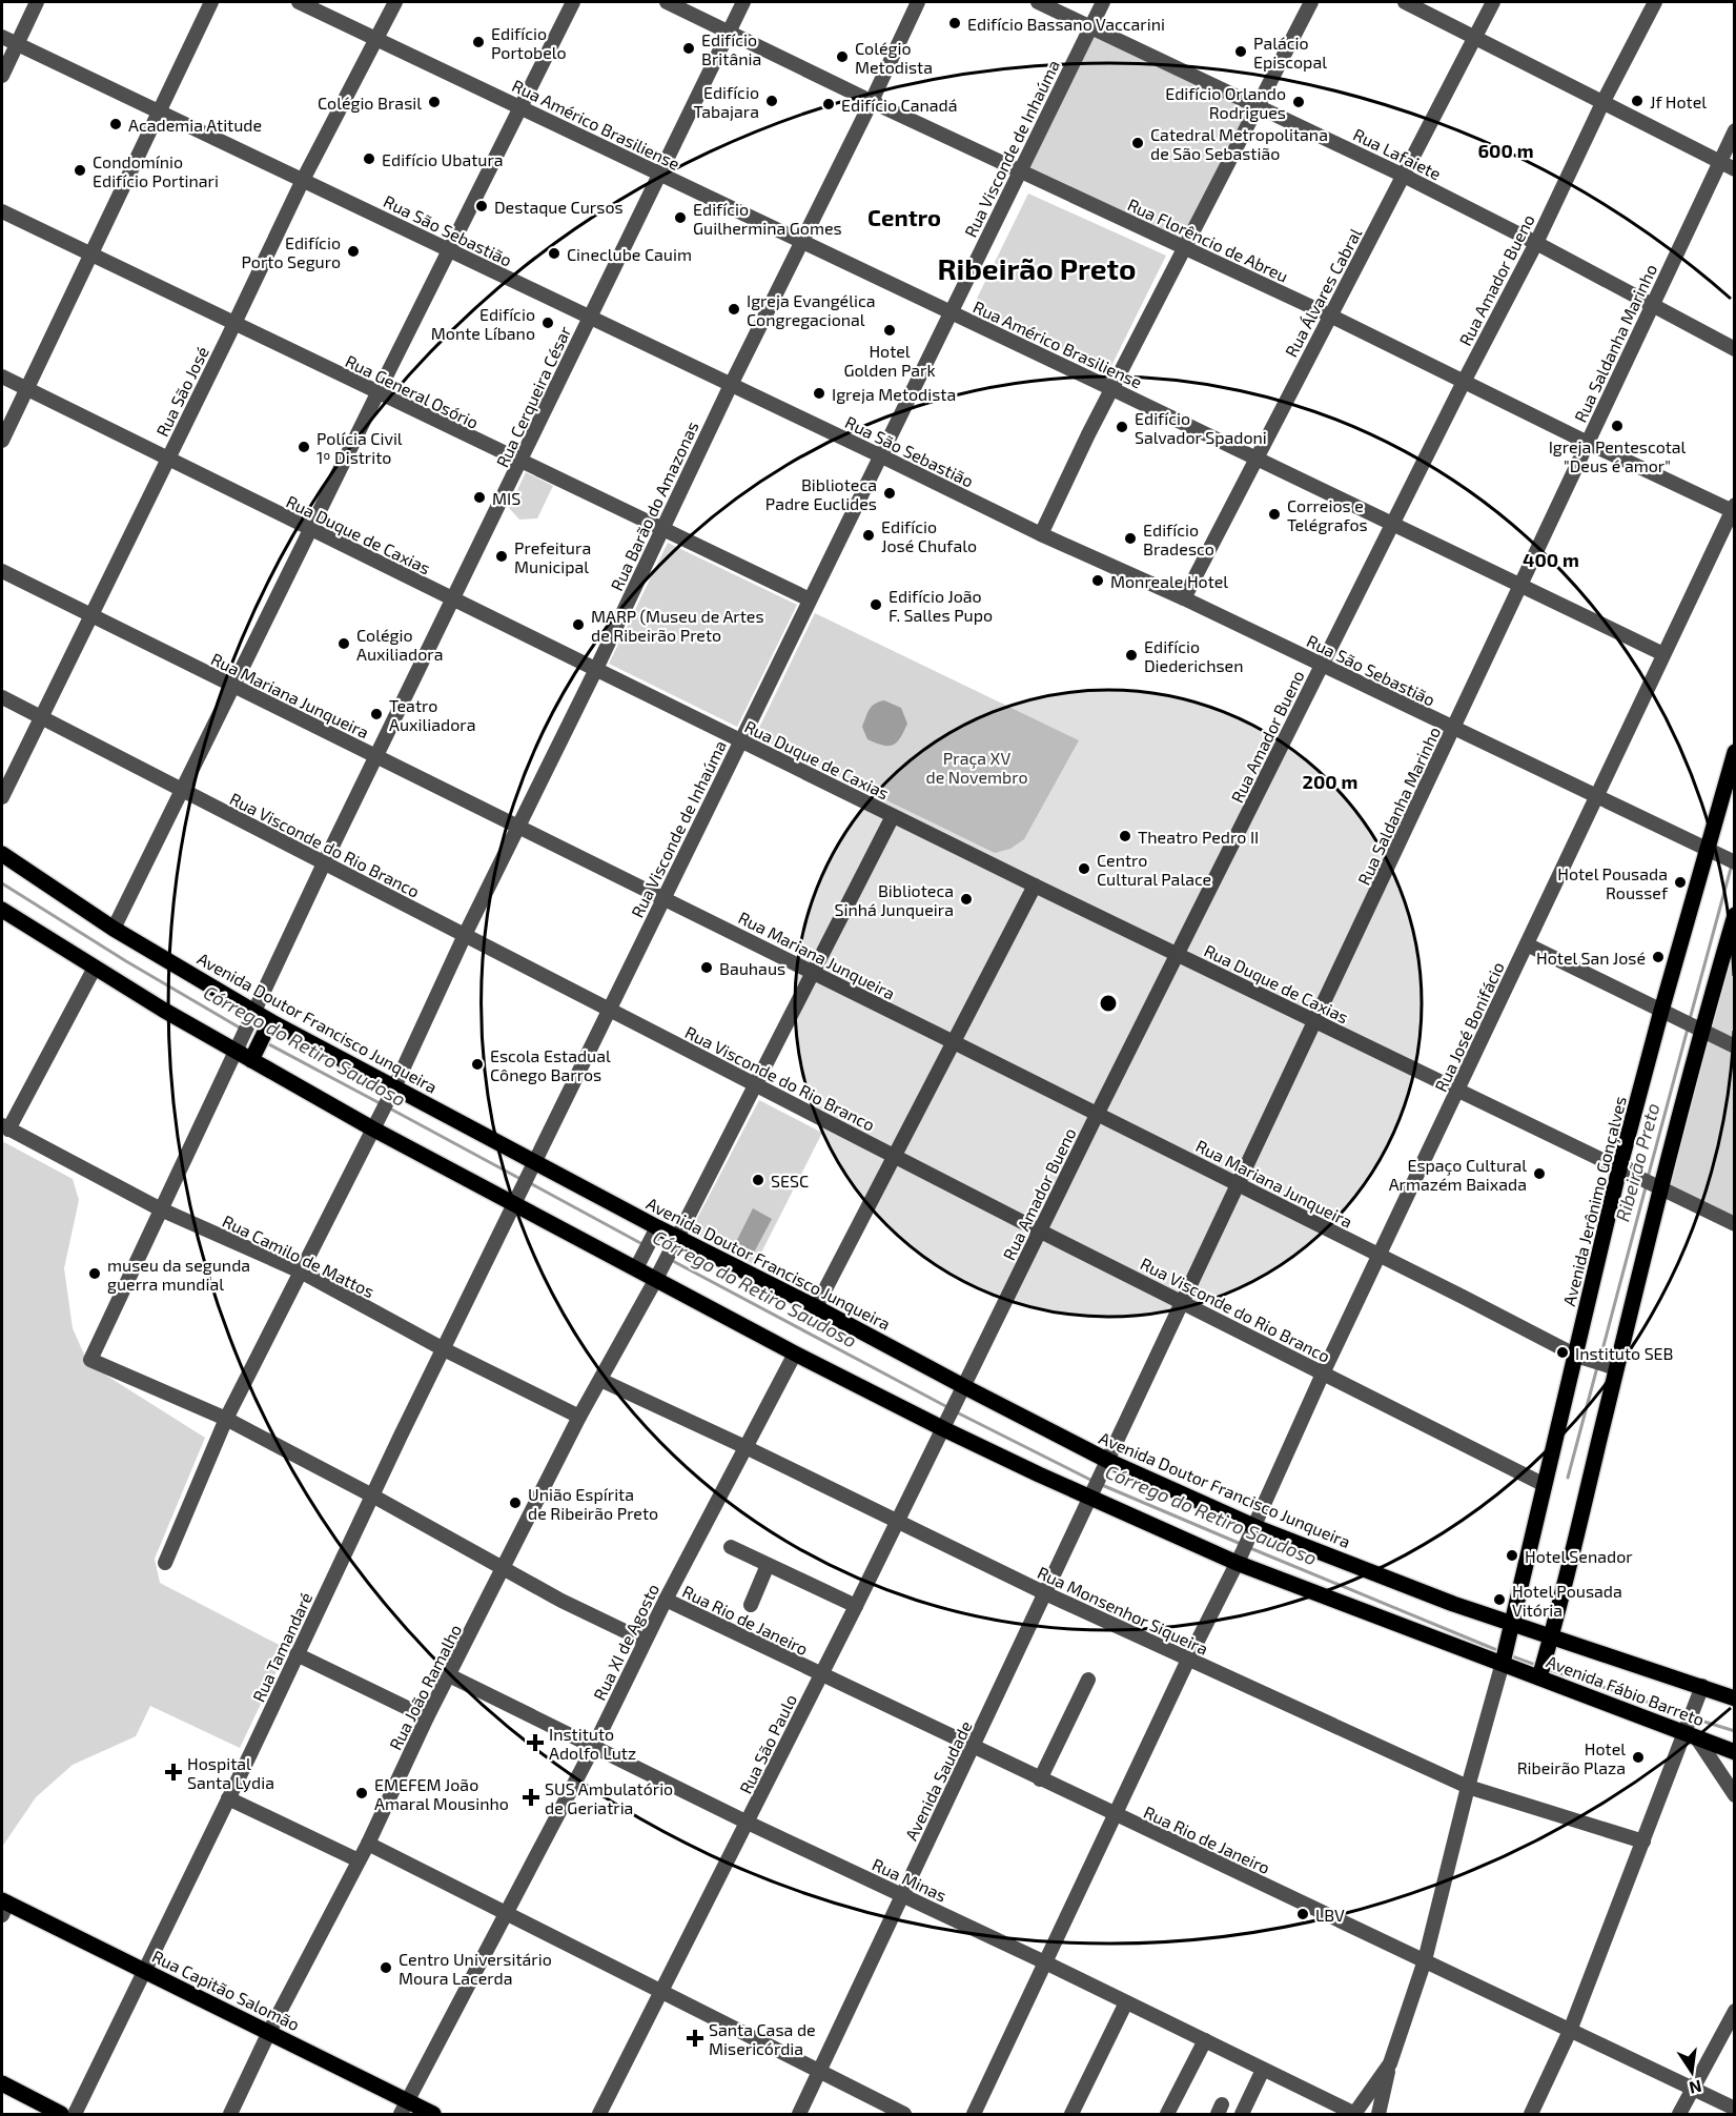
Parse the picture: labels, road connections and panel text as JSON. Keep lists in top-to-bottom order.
{
  "streets": {
    "main road": [
      "Avenida Doutor Francisco Junqueira",
      "Avenida Jerônimo Gonçalves",
      "Avenida Fábio Barreto",
      "Rua Capitão Salomão"
    ],
    "street": [
      "Rua Américo Brasiliense",
      "Rua Visconde de Inhaúma",
      "Rua Lafaiete",
      "Rua São Sebastião",
      "Rua Florêncio de Abreu",
      "Rua Amador Bueno",
      "Rua Álvares Cabral",
      "Rua Saldanha Marinho",
      "Rua São José",
      "Rua General Osório",
      "Rua Cerqueira César",
      "Rua Barão do Amazonas",
      "Rua Duque de Caxias",
      "Rua Mariana Junqueira",
      "Rua Visconde do Rio Branco",
      "Rua José Bonifácio",
      "Rua Camilo de Mattos",
      "Rua Monsenhor Siqueira",
      "Rua Rio de Janeiro",
      "Rua XI de Agosto",
      "Rua Tamandaré",
      "Rua João Ramalho",
      "Rua São Paulo",
      "Avenida Saudade",
      "Rua Minas"
    ]
  },
  "crossings": [
    ["Rua Américo Brasiliense", "Rua Visconde de Inhaúma"],
    ["Rua Américo Brasiliense", "Rua Amador Bueno"],
    ["Rua Américo Brasiliense", "Rua Álvares Cabral"],
    ["Rua Américo Brasiliense", "Rua Saldanha Marinho"],
    ["Rua Américo Brasiliense", "Rua São José"],
    ["Rua Américo Brasiliense", "Rua Cerqueira César"],
    ["Rua Américo Brasiliense", "Rua Barão do Amazonas"],
    ["Rua Américo Brasiliense", "Rua José Bonifácio"],
    ["Rua Visconde de Inhaúma", "Rua Lafaiete"],
    ["Rua Visconde de Inhaúma", "Rua São Sebastião"],
    ["Rua Visconde de Inhaúma", "Rua Florêncio de Abreu"],
    ["Rua Visconde de Inhaúma", "Rua General Osório"],
    ["Rua Visconde de Inhaúma", "Rua Duque de Caxias"],
    ["Rua Visconde de Inhaúma", "Rua Mariana Junqueira"],
    ["Rua Visconde de Inhaúma", "Rua Visconde do Rio Branco"],
    ["Rua Visconde de Inhaúma", "Avenida Doutor Francisco Junqueira"],
    ["Rua Visconde de Inhaúma", "Rua Tamandaré"],
    ["Rua Lafaiete", "Rua Amador Bueno"],
    ["Rua Lafaiete", "Rua Álvares Cabral"],
    ["Rua Lafaiete", "Rua Saldanha Marinho"],
    ["Rua São Sebastião", "Rua Amador Bueno"],
    ["Rua São Sebastião", "Rua Álvares Cabral"],
    ["Rua São Sebastião", "Rua Saldanha Marinho"],
    ["Rua São Sebastião", "Rua São José"],
    ["Rua São Sebastião", "Rua Cerqueira César"],
    ["Rua São Sebastião", "Rua Barão do Amazonas"],
    ["Rua São Sebastião", "Rua José Bonifácio"],
    ["Rua São Sebastião", "Avenida Jerônimo Gonçalves"],
    ["Rua Florêncio de Abreu", "Rua Amador Bueno"],
    ["Rua Florêncio de Abreu", "Rua Álvares Cabral"],
    ["Rua Florêncio de Abreu", "Rua Saldanha Marinho"],
    ["Rua Florêncio de Abreu", "Rua Cerqueira César"],
    ["Rua Florêncio de Abreu", "Rua Barão do Amazonas"],
    ["Rua Florêncio de Abreu", "Rua José Bonifácio"],
    ["Rua Amador Bueno", "Rua Duque de Caxias"],
    ["Rua Amador Bueno", "Rua Mariana Junqueira"],
    ["Rua Amador Bueno", "Rua Visconde do Rio Branco"],
    ["Rua Amador Bueno", "Avenida Doutor Francisco Junqueira"],
    ["Rua Amador Bueno", "Rua São Paulo"],
    ["Rua Saldanha Marinho", "Rua Duque de Caxias"],
    ["Rua Saldanha Marinho", "Rua Mariana Junqueira"],
    ["Rua Saldanha Marinho", "Rua Visconde do Rio Branco"],
    ["Rua Saldanha Marinho", "Avenida Doutor Francisco Junqueira"],
    ["Rua Saldanha Marinho", "Avenida Saudade"],
    ["Rua São José", "Rua General Osório"],
    ["Rua São José", "Rua Duque de Caxias"],
    ["Rua São José", "Rua Mariana Junqueira"],
    ["Rua São José", "Rua Visconde do Rio Branco"],
    ["Rua General Osório", "Rua Cerqueira César"],
    ["Rua General Osório", "Rua Barão do Amazonas"],
    ["Rua Cerqueira César", "Rua Barão do Amazonas"],
    ["Rua Cerqueira César", "Rua Duque de Caxias"],
    ["Rua Cerqueira César", "Rua Mariana Junqueira"],
    ["Rua Cerqueira César", "Rua Visconde do Rio Branco"],
    ["Rua Cerqueira César", "Avenida Doutor Francisco Junqueira"],
    ["Rua Cerqueira César", "Rua Camilo de Mattos"],
    ["Rua Barão do Amazonas", "Rua Duque de Caxias"],
    ["Rua Barão do Amazonas", "Rua Mariana Junqueira"],
    ["Rua Barão do Amazonas", "Rua Visconde do Rio Branco"],
    ["Rua Barão do Amazonas", "Avenida Doutor Francisco Junqueira"],
    ["Rua Barão do Amazonas", "Rua Camilo de Mattos"],
    ["Rua Duque de Caxias", "Rua José Bonifácio"],
    ["Rua Duque de Caxias", "Avenida Jerônimo Gonçalves"],
    ["Rua Duque de Caxias", "Rua João Ramalho"],
    ["Rua Mariana Junqueira", "Rua José Bonifácio"],
    ["Rua Mariana Junqueira", "Avenida Jerônimo Gonçalves"],
    ["Rua Mariana Junqueira", "Rua João Ramalho"],
    ["Rua Visconde do Rio Branco", "Rua José Bonifácio"],
    ["Rua Visconde do Rio Branco", "Avenida Jerônimo Gonçalves"],
    ["Rua Visconde do Rio Branco", "Rua João Ramalho"],
    ["Avenida Doutor Francisco Junqueira", "Rua José Bonifácio"],
    ["Avenida Doutor Francisco Junqueira", "Avenida Jerônimo Gonçalves"],
    ["Avenida Doutor Francisco Junqueira", "Rua João Ramalho"],
    ["Avenida Doutor Francisco Junqueira", "Avenida Fábio Barreto"],
    ["Avenida Doutor Francisco Junqueira", "Rua São Paulo"],
    ["Avenida Doutor Francisco Junqueira", "Avenida Saudade"],
    ["Rua José Bonifácio", "Rua Monsenhor Siqueira"],
    ["Rua José Bonifácio", "Rua Rio de Janeiro"],
    ["Rua José Bonifácio", "Rua Minas"],
    ["Avenida Jerônimo Gonçalves", "Avenida Fábio Barreto"],
    ["Rua Camilo de Mattos", "Rua Tamandaré"],
    ["Rua Camilo de Mattos", "Rua João Ramalho"],
    ["Rua Monsenhor Siqueira", "Rua XI de Agosto"],
    ["Rua Monsenhor Siqueira", "Rua João Ramalho"],
    ["Rua Monsenhor Siqueira", "Rua São Paulo"],
    ["Rua Monsenhor Siqueira", "Avenida Saudade"],
    ["Rua Rio de Janeiro", "Rua XI de Agosto"],
    ["Rua Rio de Janeiro", "Rua São Paulo"],
    ["Rua Rio de Janeiro", "Avenida Saudade"],
    ["Rua XI de Agosto", "Rua Minas"],
    ["Rua XI de Agosto", "Rua Capitão Salomão"],
    ["Rua Tamandaré", "Rua Capitão Salomão"],
    ["Rua João Ramalho", "Rua Minas"],
    ["Rua João Ramalho", "Rua Capitão Salomão"],
    ["Rua São Paulo", "Rua Minas"],
    ["Avenida Saudade", "Rua Minas"]
  ],
  "districts": ["Centro", "Ribeirão Preto"],
  "water": ["Córrego do Retiro Saudoso", "Ribeirão Preto"],
  "parks": ["Praça XV de Novembro"],
  "places": {
    "other": [
      "Edifício Bassano Vaccarini",
      "Edifício Portobelo",
      "Edifício Britânia",
      "Palácio Episcopal",
      "Colégio Metodista",
      "Edifício Tabajara",
      "Jf Hotel",
      "Colégio Brasil",
      "Edifício Orlando Rodrigues",
      "Edifício Canadá",
      "Academia Atitude",
      "Catedral Metropolitana de São Sebastião",
      "Edifício Ubatura",
      "Condomínio Edifício Portinari",
      "Destaque Cursos",
      "Edifício Guilhermina Gomes",
      "Edifício Porto Seguro",
      "Cineclube Cauim",
      "Igreja Evangélica Congregacional",
      "Edifício Monte Líbano",
      "Hotel Golden Park",
      "Igreja Metodista",
      "Igreja Pentescotal \"Deus é amor\"",
      "Edifício Salvador Spadoni",
      "Polícia Civil 1º Distrito",
      "Biblioteca Padre Euclides",
      "MIS",
      "Correios e Telégrafos",
      "Edifício José Chufalo",
      "Edifício Bradesco",
      "Prefeitura Municipal",
      "Monreale Hotel",
      "Edifício João F. Salles Pupo",
      "MARP (Museu de Artes de Ribeirão Preto",
      "Colégio Auxiliadora",
      "Edifício Diederichsen",
      "Teatro Auxiliadora",
      "Theatro Pedro II",
      "Centro Cultural Palace",
      "Hotel Pousada Roussef",
      "Biblioteca Sinhá Junqueira",
      "Hotel San José",
      "Bauhaus",
      "Escola Estadual Cônego Barros",
      "Espaço Cultural Armazém Baixada",
      "SESC",
      "museu da segunda guerra mundial",
      "Instituto SEB",
      "União Espírita de Ribeirão Preto",
      "Hotel Senador",
      "Hotel Pousada Vitória",
      "Hotel Ribeirão Plaza",
      "EMEFEM João Amaral Mousinho",
      "LBV",
      "Centro Universitário Moura Lacerda"
    ],
    "health": [
      "Instituto Adolfo Lutz",
      "Hospital Santa Lydia",
      "SUS Ambulatório de Geriatria",
      "Santa Casa de Misericórdia"
    ]
  },
  "north": "bottom",
  "rings": ["600 m", "400 m", "200 m"]
}
